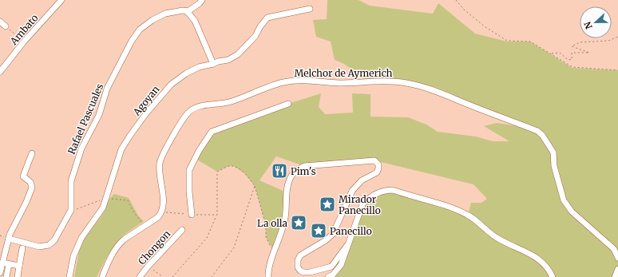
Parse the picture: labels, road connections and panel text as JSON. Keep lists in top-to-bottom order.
{
  "streets": {
    "street": [
      "Ambato",
      "Melchor de Aymerich",
      "Agoyan",
      "Rafael Pascuales",
      "Chongon"
    ]
  },
  "places": {
    "restaurant": ["Pim's"],
    "place": ["Mirador Panecillo", "La olla", "Panecillo"]
  },
  "north": "left"
}
